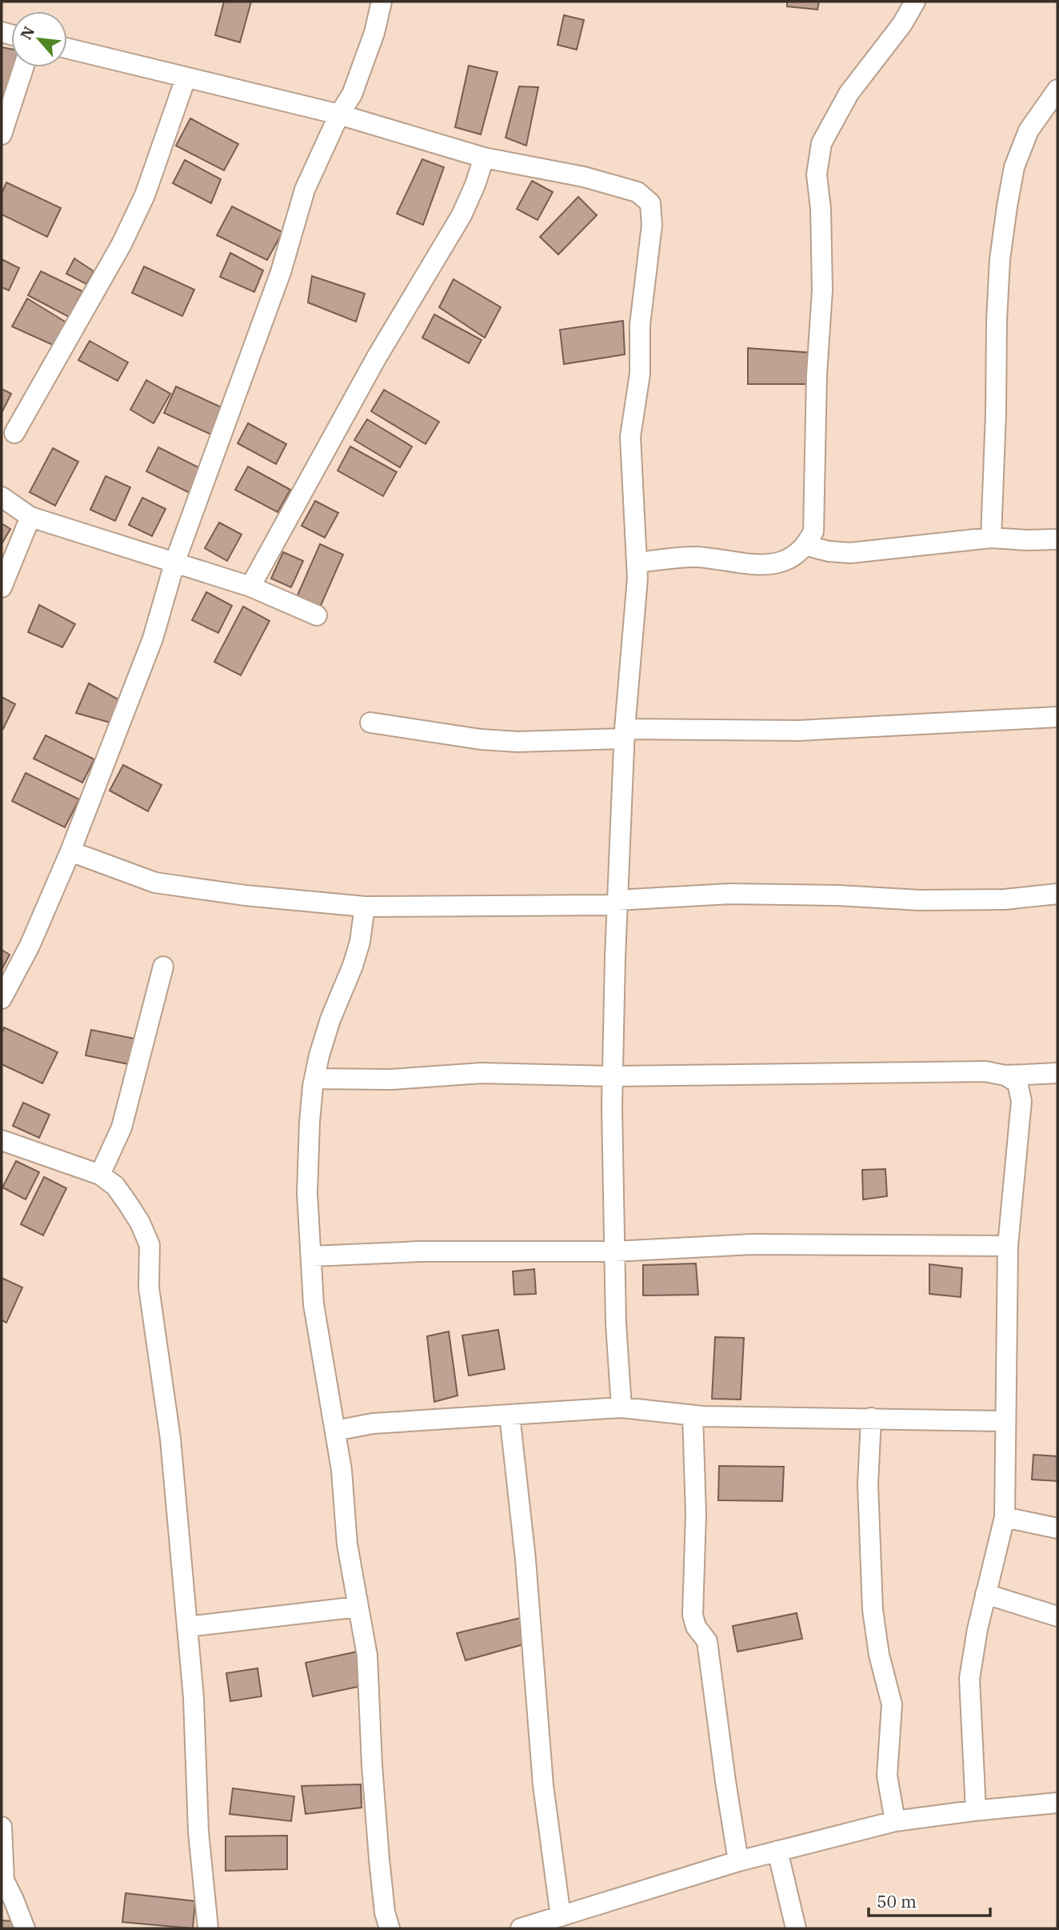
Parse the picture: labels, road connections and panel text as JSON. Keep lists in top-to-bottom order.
{
  "scale_bar": "50 m",
  "north": "top left"
}
